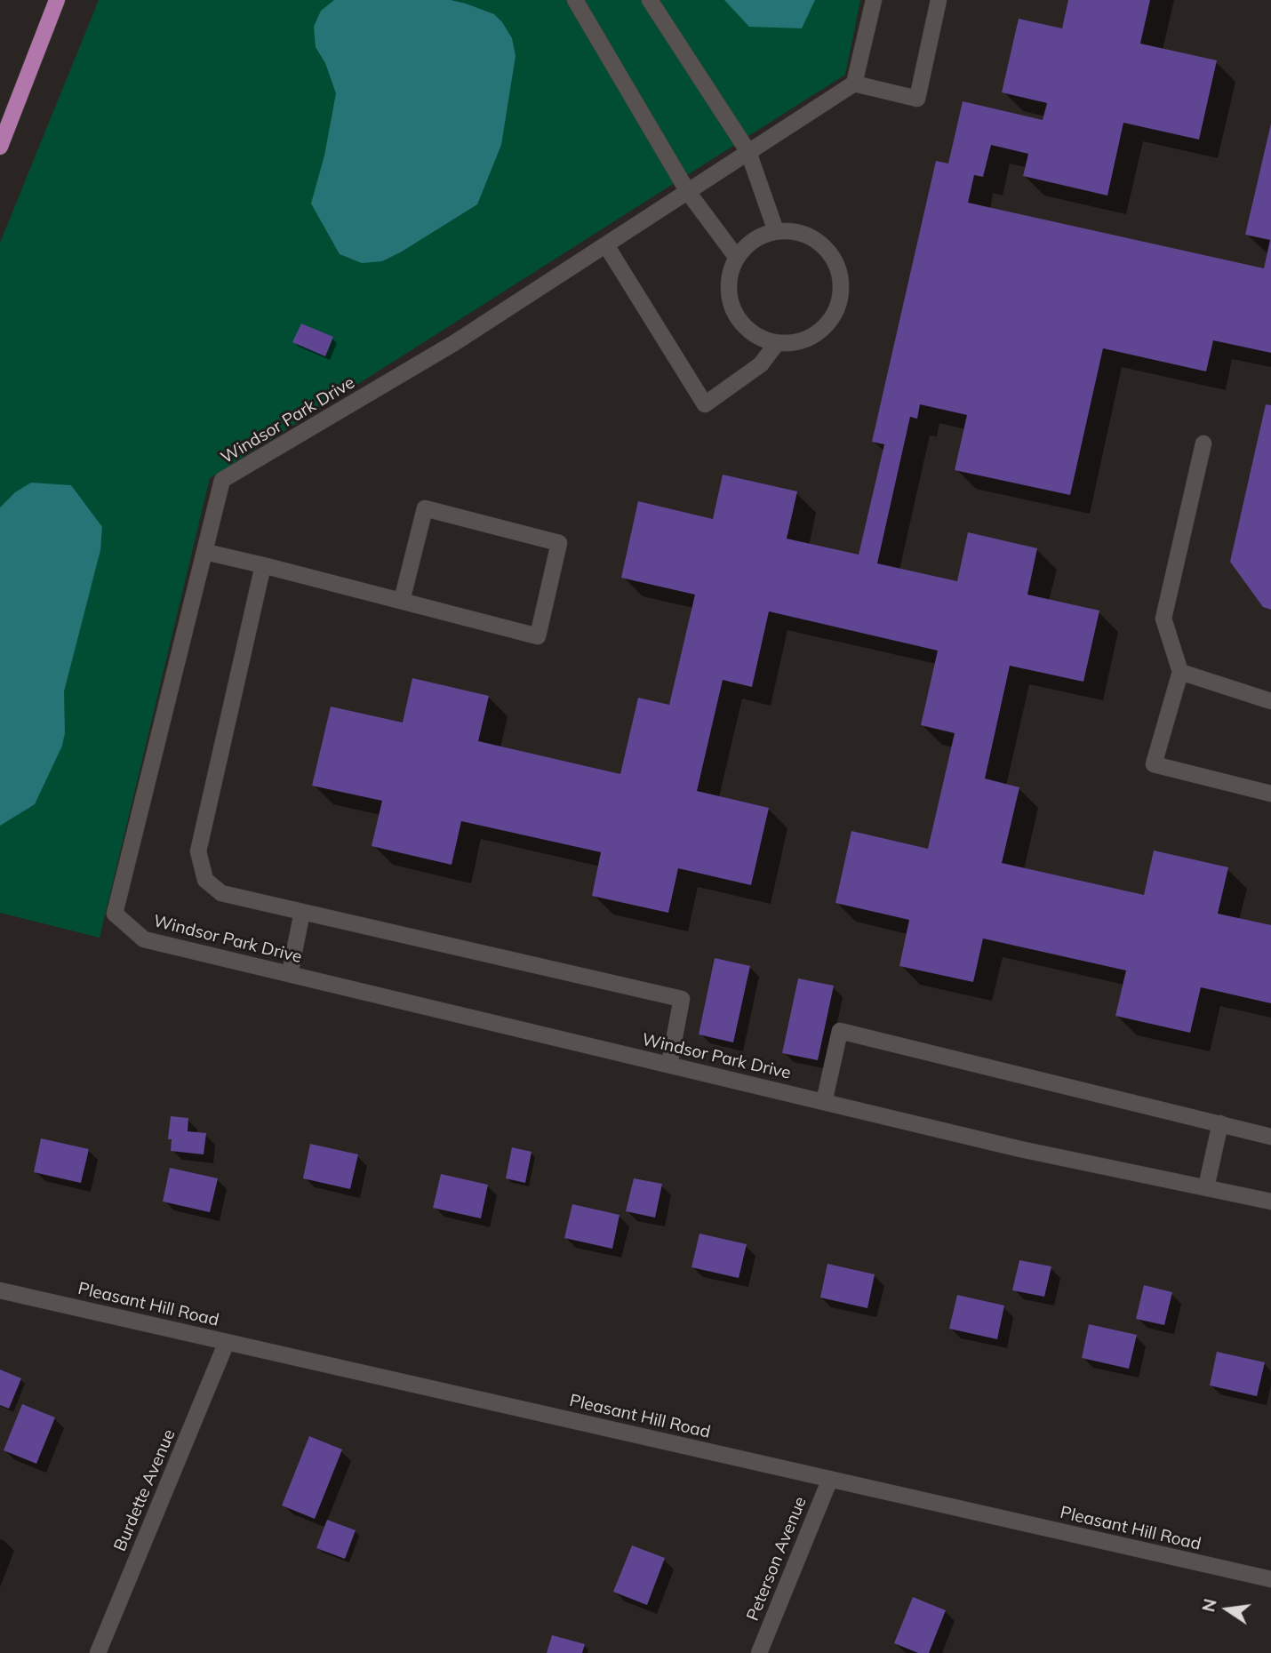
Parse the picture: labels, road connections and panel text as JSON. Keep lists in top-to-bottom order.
{
  "streets": {
    "street": [
      "Windsor Park Drive",
      "Pleasant Hill Road",
      "Burdette Avenue",
      "Peterson Avenue"
    ]
  },
  "crossings": [
    ["Pleasant Hill Road", "Burdette Avenue"],
    ["Pleasant Hill Road", "Peterson Avenue"]
  ],
  "north": "left"
}
